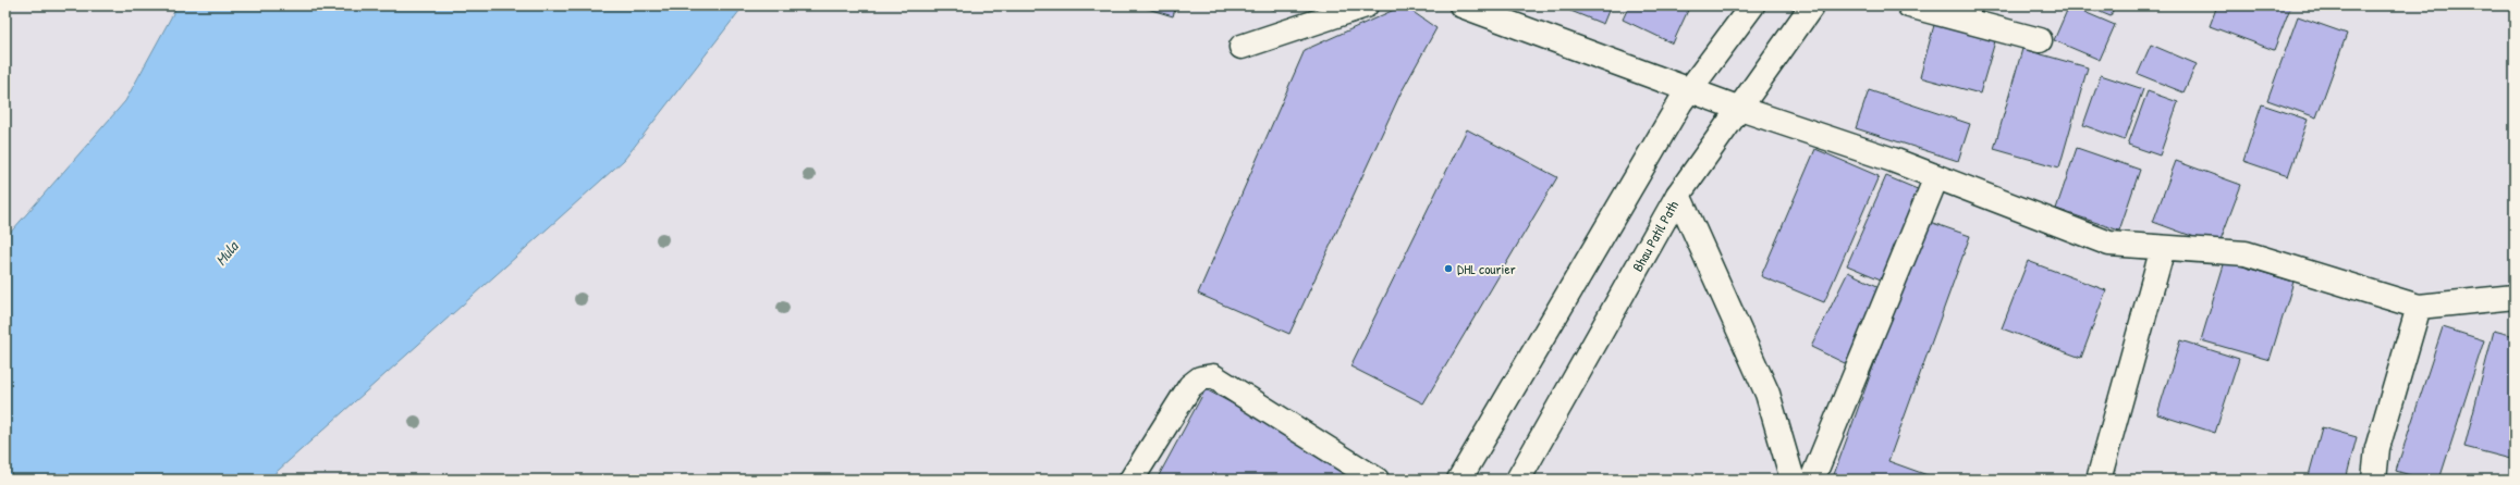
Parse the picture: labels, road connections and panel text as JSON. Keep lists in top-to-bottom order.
{
  "streets": {
    "street": ["Bhau Patil Path"]
  },
  "water": ["Mula"],
  "places": ["DHL courier"]
}
